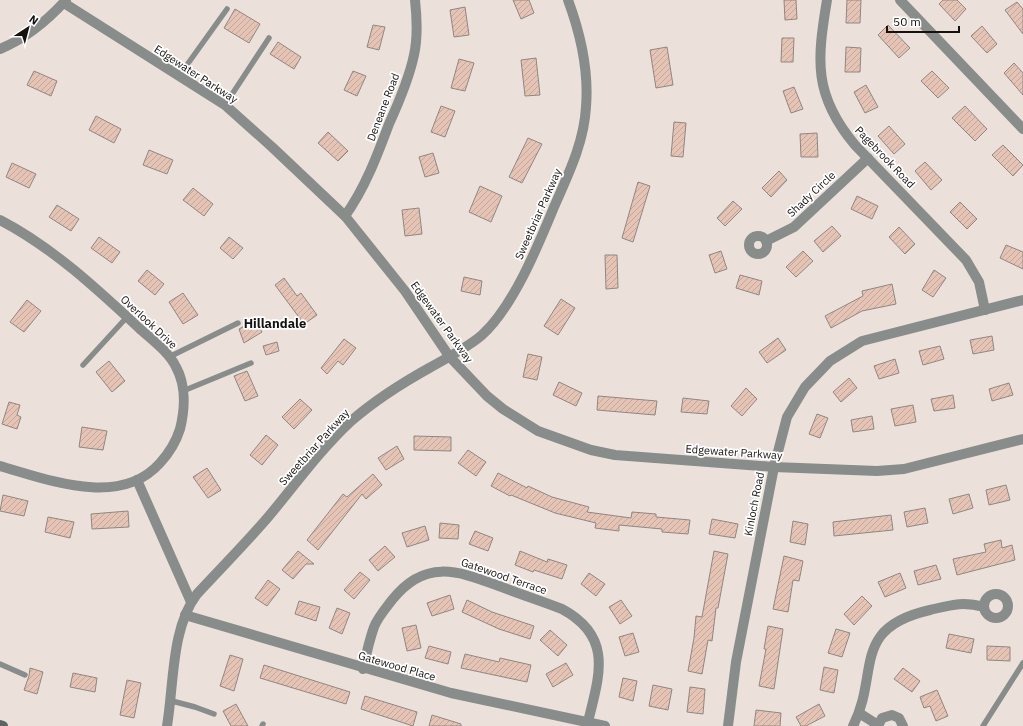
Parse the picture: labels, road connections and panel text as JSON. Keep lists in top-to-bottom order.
{
  "streets": {
    "street": [
      "Edgewater Parkway",
      "Deneane Road",
      "Pagebrook Road",
      "Shady Circle",
      "Sweetbriar Parkway",
      "Overlook Drive",
      "Kinloch Road",
      "Gatewood Terrace",
      "Gatewood Place"
    ]
  },
  "crossings": [
    ["Edgewater Parkway", "Deneane Road"],
    ["Edgewater Parkway", "Sweetbriar Parkway"],
    ["Edgewater Parkway", "Kinloch Road"],
    ["Pagebrook Road", "Shady Circle"],
    ["Pagebrook Road", "Kinloch Road"],
    ["Sweetbriar Parkway", "Gatewood Place"],
    ["Gatewood Terrace", "Gatewood Place"]
  ],
  "districts": ["Hillandale"],
  "scale_bar": "50 m",
  "north": "top right"
}
